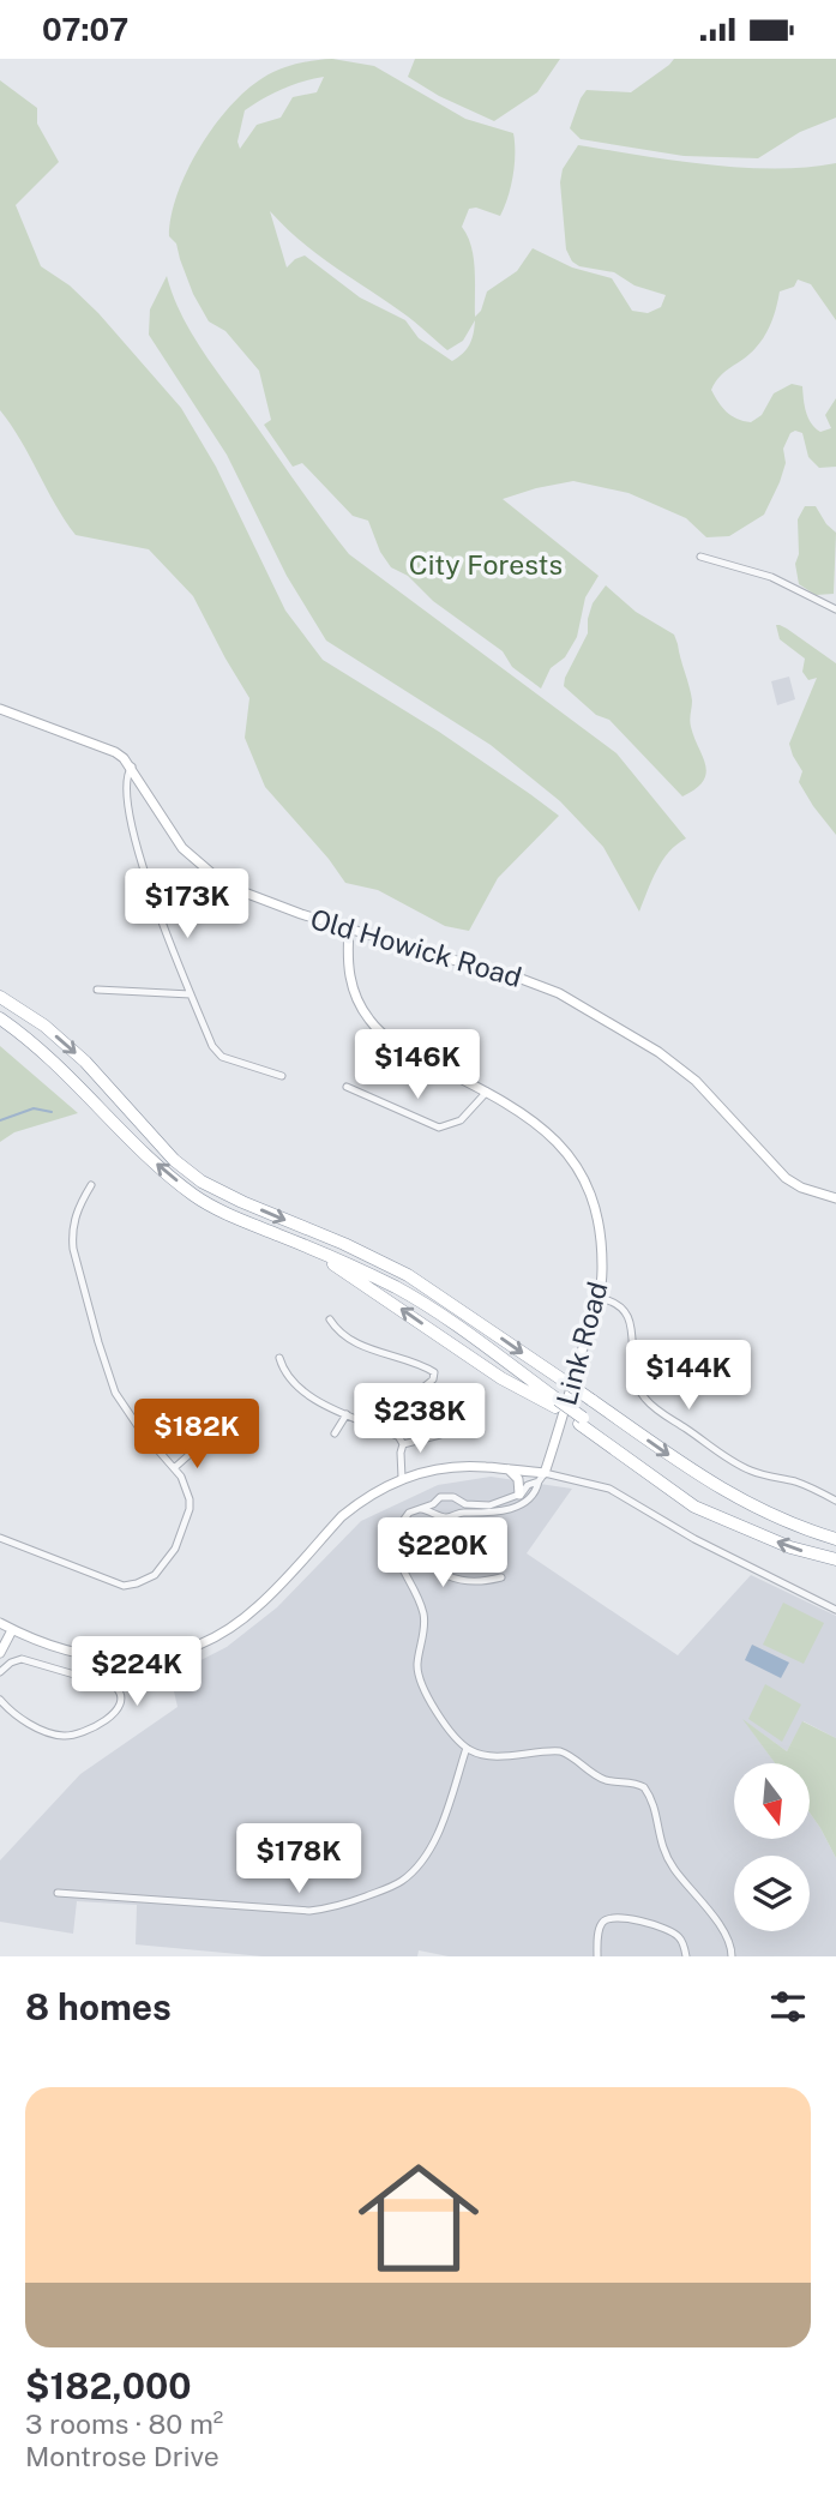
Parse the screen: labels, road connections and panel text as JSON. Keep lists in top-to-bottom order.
{
  "streets": {
    "street": ["Old Howick Road", "Link Road"]
  },
  "crossings": [
    ["Old Howick Road", "Link Road"]
  ],
  "parks": ["City Forests"],
  "north": "bottom",
  "page": {
    "status": "07:07",
    "price": [
      "$173K",
      "$146K",
      "$144K",
      "$238K",
      "$182K",
      "$220K",
      "$224K",
      "$178K"
    ],
    "heading": "8 homes",
    "list": [
      {
        "name": "$182,000",
        "note": "3 rooms · 80 m² · Montrose Drive"
      }
    ]
  }
}
